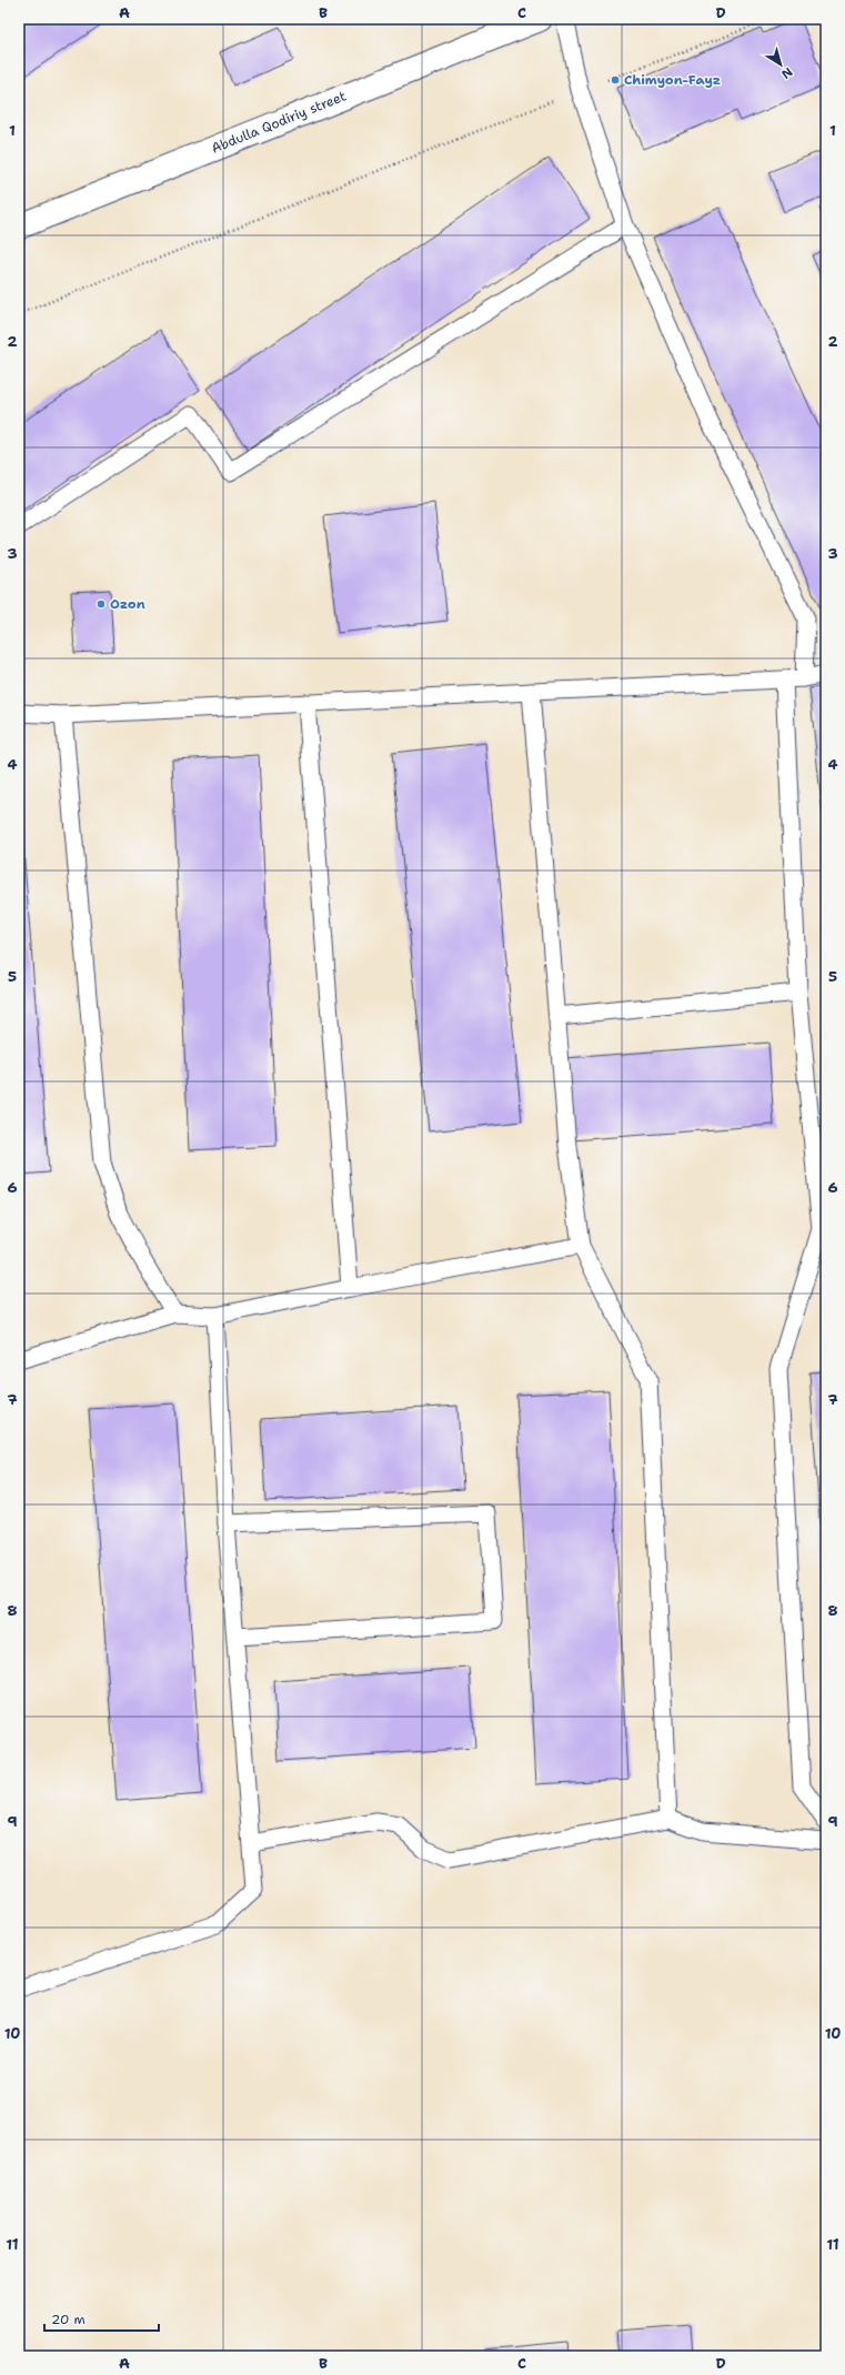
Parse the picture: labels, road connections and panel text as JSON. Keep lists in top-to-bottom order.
{
  "streets": {
    "street": ["Abdulla Qodiriy street"]
  },
  "places": ["Chimyon-Fayz", "Ozon"],
  "scale_bar": "20 m",
  "north": "bottom right",
  "grid": {
    "columns": [
      "A",
      "B",
      "C",
      "D"
    ],
    "rows": [
      "1",
      "2",
      "3",
      "4",
      "5",
      "6",
      "7",
      "8",
      "9",
      "10",
      "11"
    ]
  }
}
